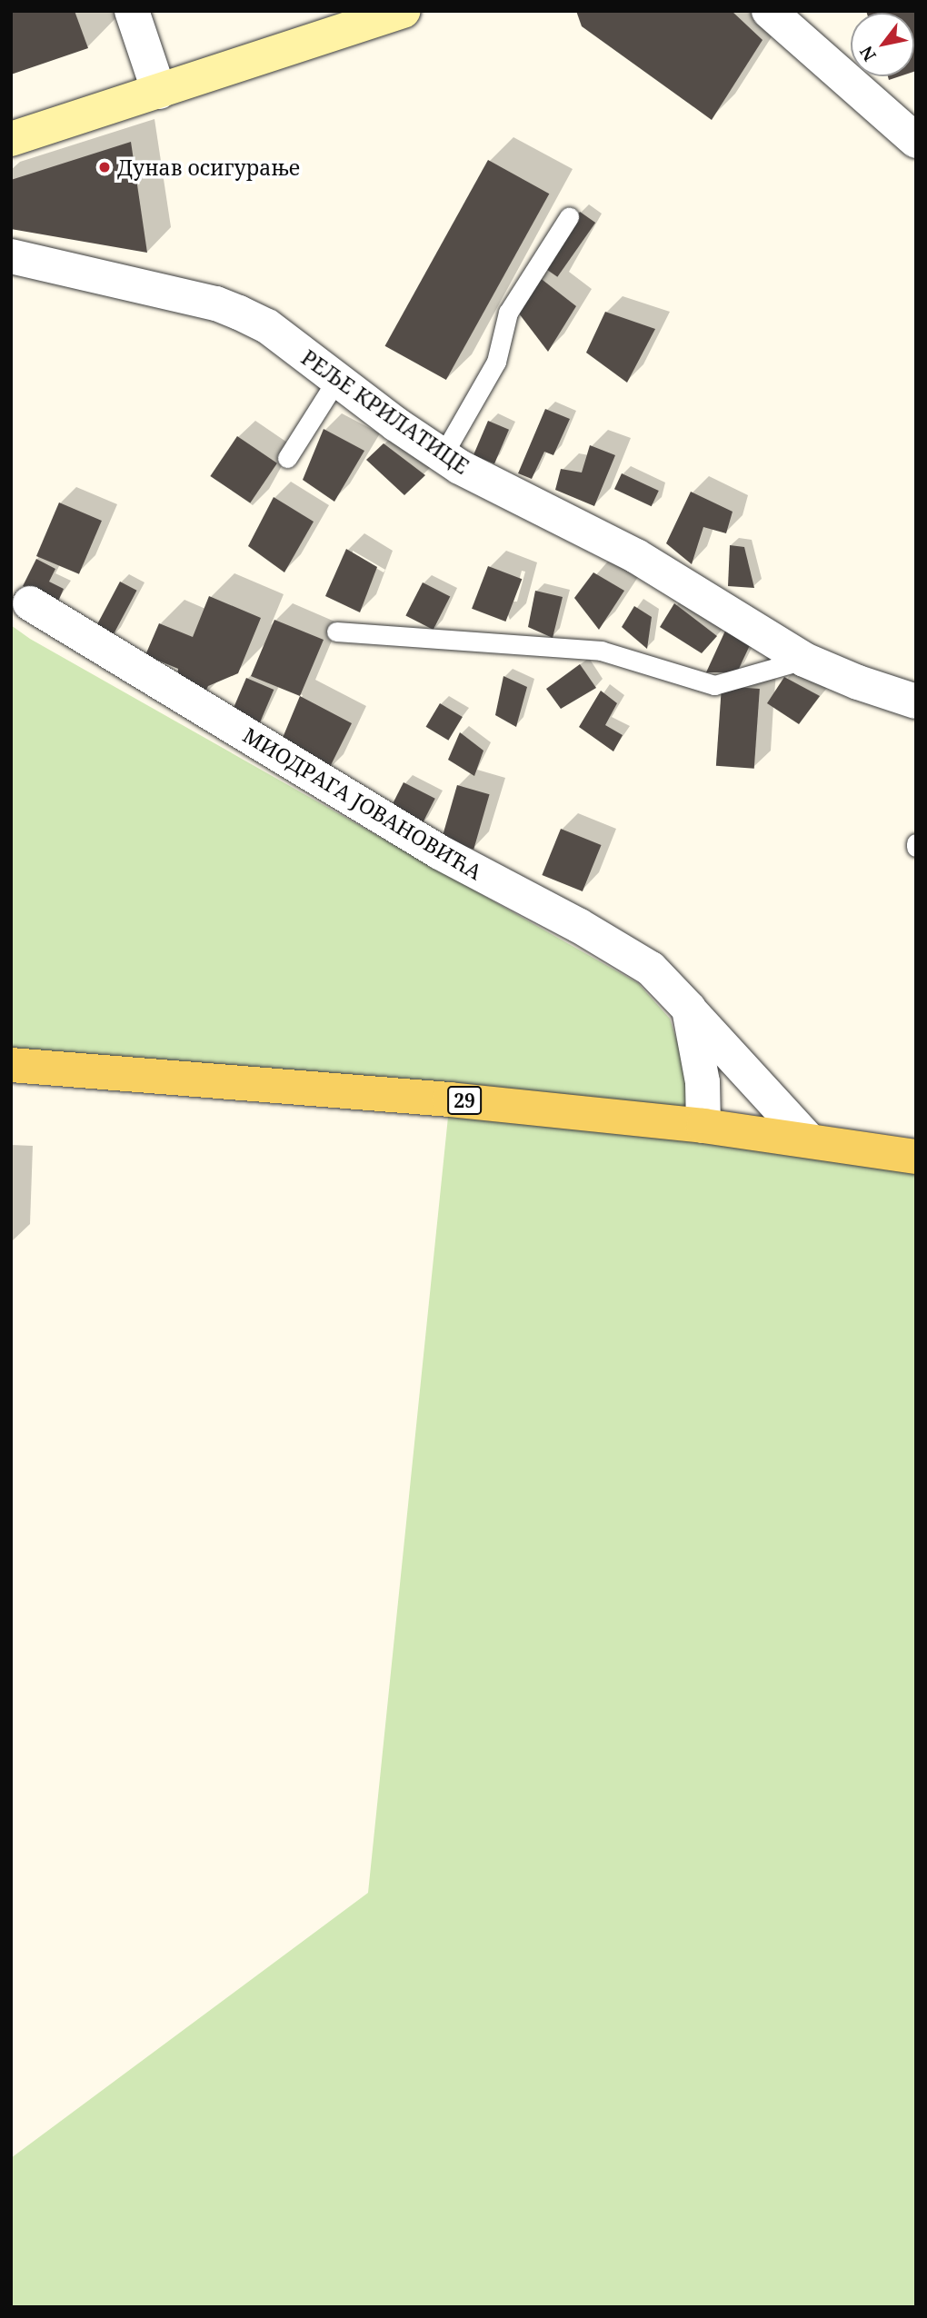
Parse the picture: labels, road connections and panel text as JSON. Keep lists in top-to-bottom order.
{
  "streets": {
    "main road": ["29"],
    "street": ["РЕЉЕ КРИЛАТИЦЕ", "МИОДРАГА ЈОВАНОВИЋА"]
  },
  "crossings": [
    ["МИОДРАГА ЈОВАНОВИЋА", "29"]
  ],
  "places": ["Дунав осигурање"],
  "north": "bottom left"
}
